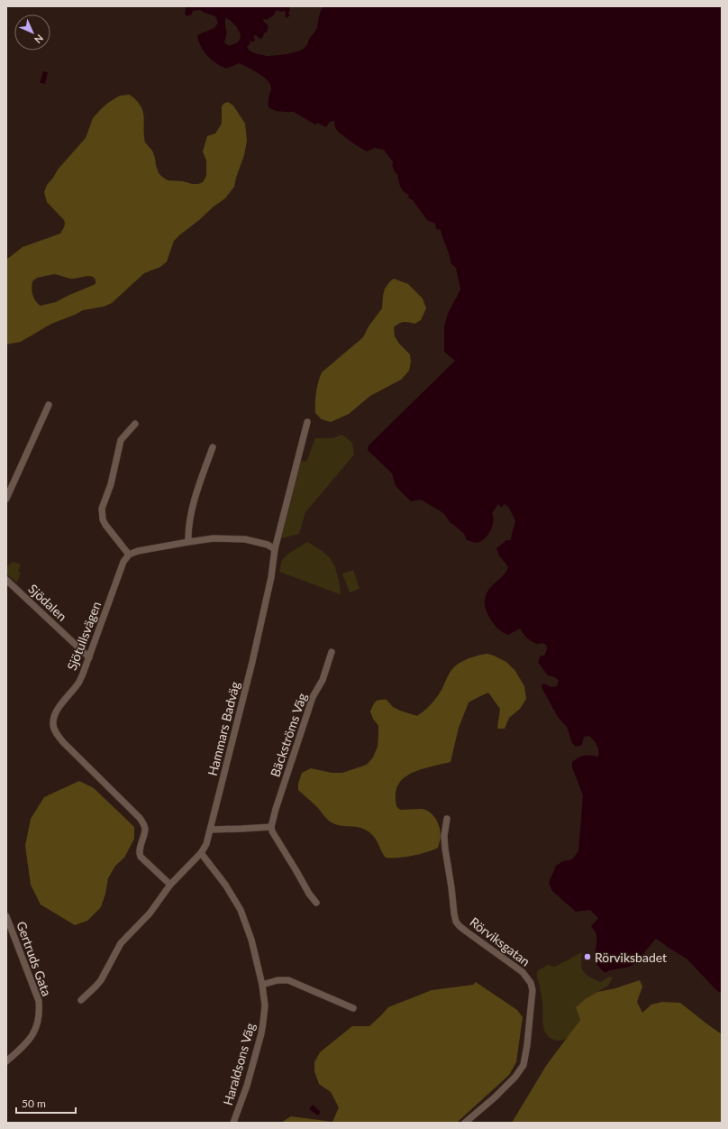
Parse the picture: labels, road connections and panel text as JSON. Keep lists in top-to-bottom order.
{
  "streets": {
    "street": [
      "Sjödalen",
      "Sjötullsvägen",
      "Hammars Badväg",
      "Bäckströms Väg",
      "Rörviksgatan",
      "Gertruds Gata",
      "Haraldsons Väg"
    ]
  },
  "crossings": [
    ["Sjödalen", "Sjötullsvägen"],
    ["Sjötullsvägen", "Hammars Badväg"],
    ["Hammars Badväg", "Haraldsons Väg"]
  ],
  "places": ["Rörviksbadet"],
  "scale_bar": "50 m",
  "north": "bottom right"
}
